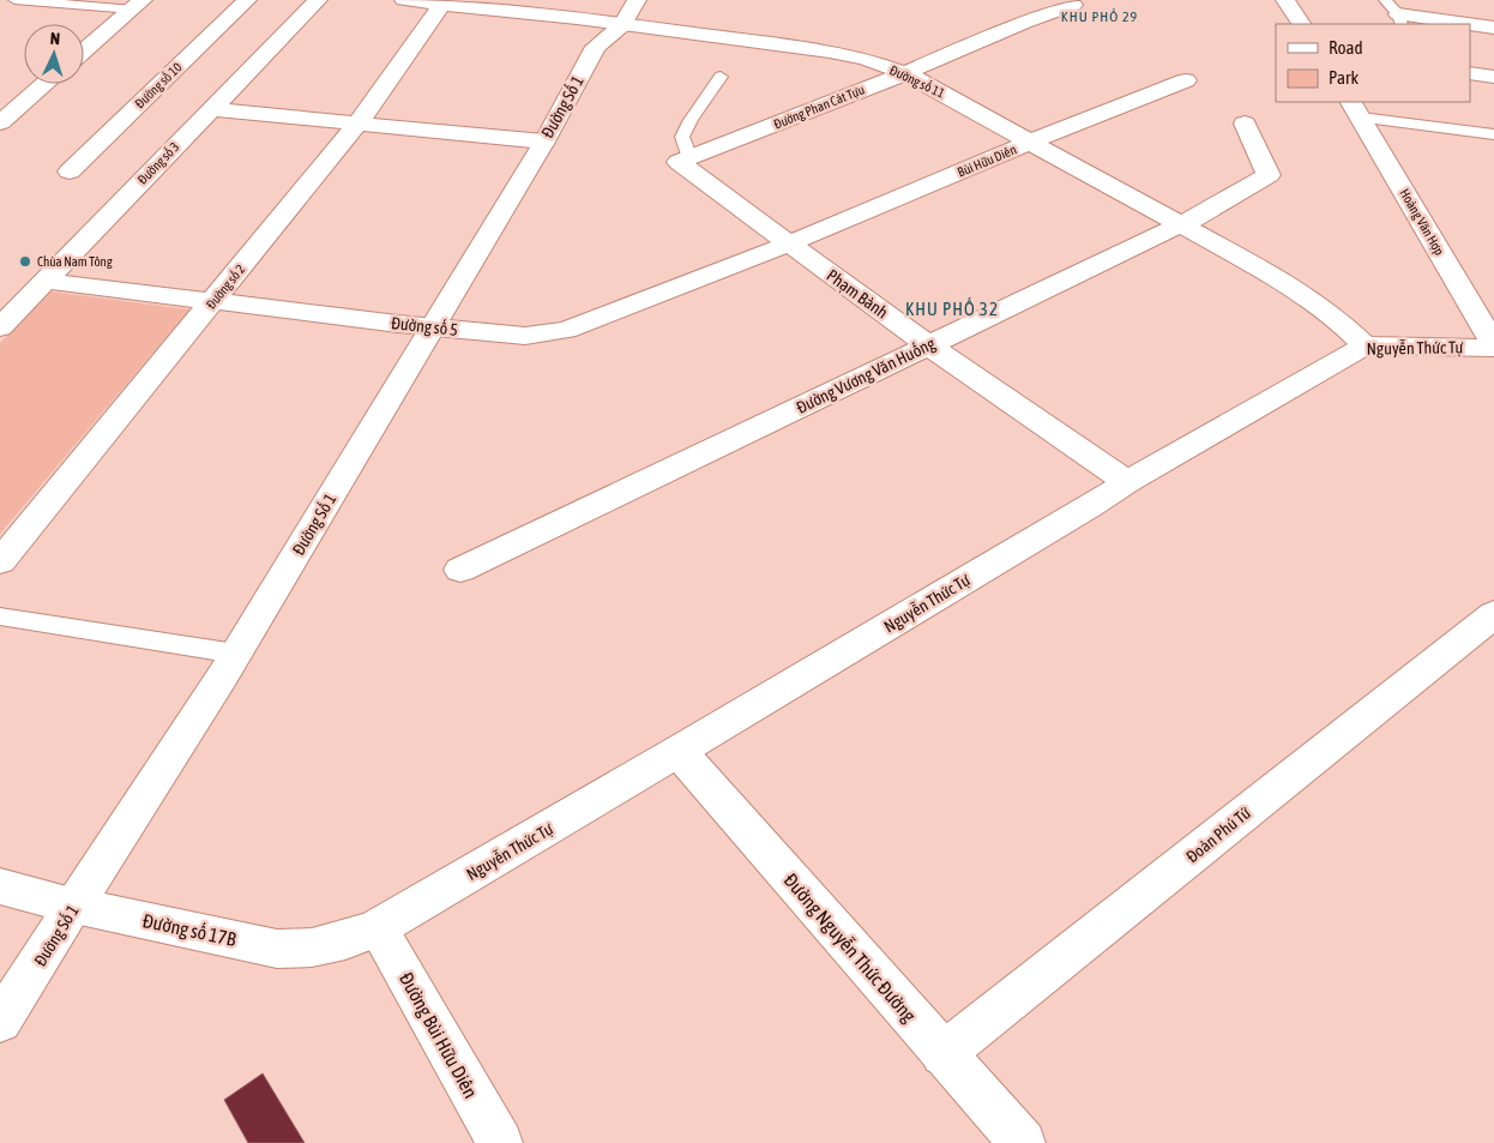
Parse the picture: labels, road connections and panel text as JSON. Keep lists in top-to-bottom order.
{
  "streets": {
    "street": [
      "Đường số 11",
      "Đường số 10",
      "Đường Số 1",
      "Đường Phan Cát Tựu",
      "Bùi Hữu Diên",
      "Đường số 3",
      "Hoàng Văn Hợp",
      "Đường số 2",
      "Phạm Bành",
      "Đường số 5",
      "Nguyễn Thức Tự",
      "Đường Vương Văn Huống",
      "Đoàn Phú Tứ",
      "Đường số 17B",
      "Đường Nguyễn Thức Đường",
      "Đường Bùi Hữu Diên"
    ]
  },
  "crossings": [
    ["Đường số 11", "Đường Số 1"],
    ["Đường số 11", "Đường Phan Cát Tựu"],
    ["Đường số 11", "Bùi Hữu Diên"],
    ["Đường số 11", "Đường số 2"],
    ["Đường số 11", "Nguyễn Thức Tự"],
    ["Đường số 11", "Đường Vương Văn Huống"],
    ["Đường Số 1", "Đường số 5"],
    ["Đường Số 1", "Đường số 17B"],
    ["Đường Phan Cát Tựu", "Phạm Bành"],
    ["Bùi Hữu Diên", "Phạm Bành"],
    ["Bùi Hữu Diên", "Đường số 5"],
    ["Đường số 3", "Đường số 5"],
    ["Hoàng Văn Hợp", "Nguyễn Thức Tự"],
    ["Đường số 2", "Đường số 5"],
    ["Phạm Bành", "Đường số 5"],
    ["Phạm Bành", "Nguyễn Thức Tự"],
    ["Phạm Bành", "Đường Vương Văn Huống"],
    ["Nguyễn Thức Tự", "Đường số 17B"],
    ["Nguyễn Thức Tự", "Đường Nguyễn Thức Đường"],
    ["Nguyễn Thức Tự", "Đường Bùi Hữu Diên"],
    ["Đoàn Phú Tứ", "Đường Nguyễn Thức Đường"],
    ["Đường số 17B", "Đường Bùi Hữu Diên"]
  ],
  "districts": ["KHU PHỐ 29", "KHU PHỐ 32"],
  "places": ["Chùa Nam Tông"],
  "legend": ["Road", "Park"],
  "north": "top"
}
